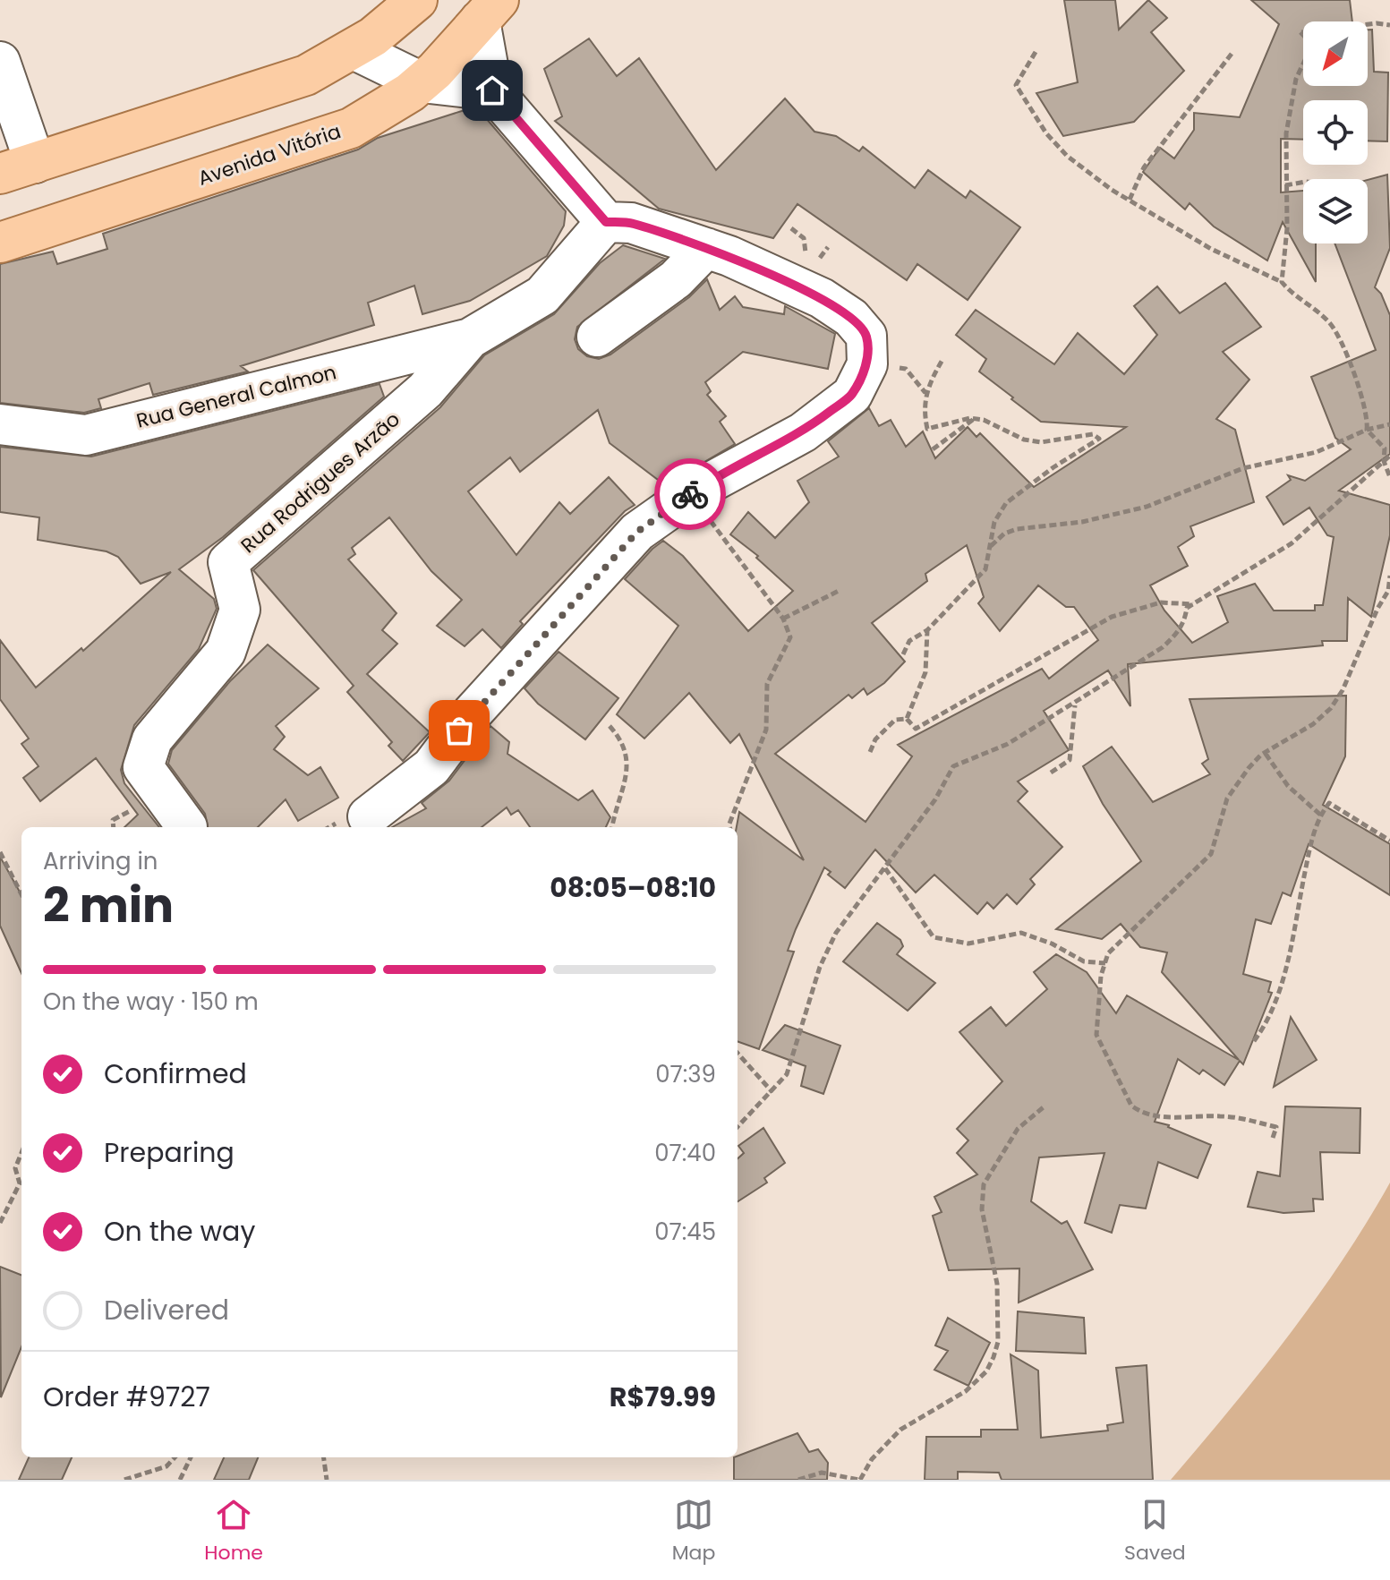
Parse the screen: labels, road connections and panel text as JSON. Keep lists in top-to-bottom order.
{
  "streets": {
    "main road": ["Avenida Vitória"],
    "street": ["Rua General Calmon", "Rua Rodrigues Arzão"]
  },
  "crossings": [
    ["Rua General Calmon", "Rua Rodrigues Arzão"]
  ],
  "north": "bottom left",
  "page": {
    "heading": ["2 min", "Arriving in", "08:05–08:10"],
    "panel": ["Order #9727", "R$79.99"],
    "bar": "On the way · 150 m",
    "list": [
      ["Confirmed", "07:39"],
      ["Preparing", "07:40"],
      ["On the way", "07:45"],
      "Delivered"
    ],
    "tabs": ["Home", "Map", "Saved"]
  }
}
